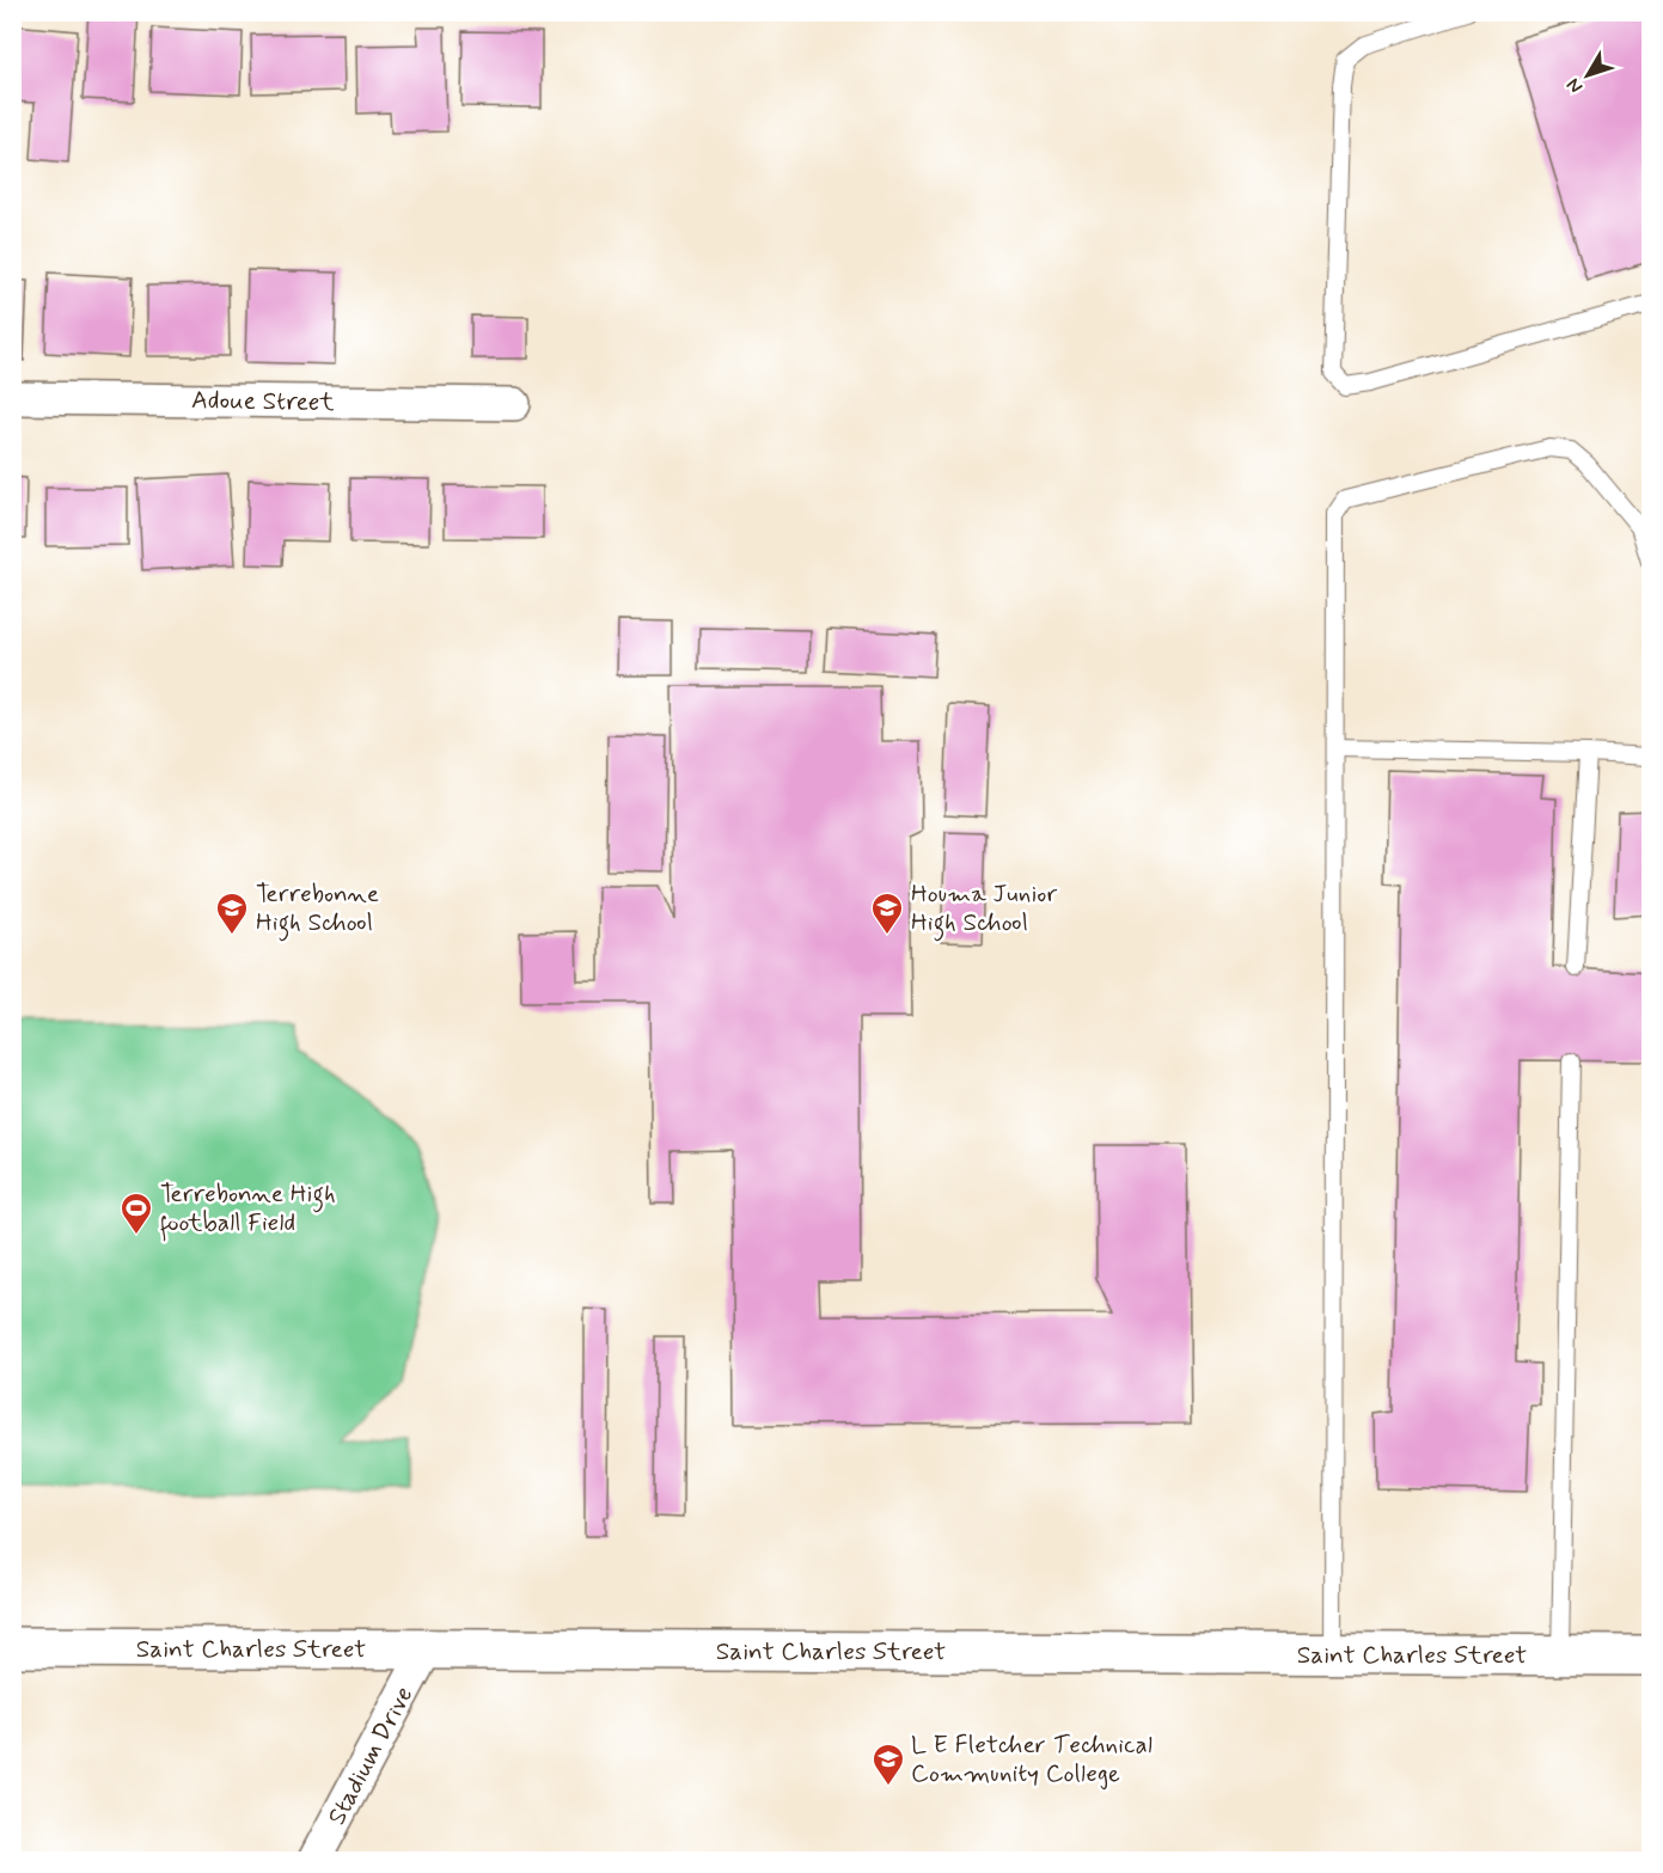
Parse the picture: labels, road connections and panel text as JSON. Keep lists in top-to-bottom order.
{
  "streets": {
    "street": ["Adoue Street", "Saint Charles Street", "Stadium Drive"]
  },
  "crossings": [
    ["Saint Charles Street", "Stadium Drive"]
  ],
  "places": {
    "school or university": ["Terrebonne High School", "Houma Junior High School", "L E Fletcher Technical Community College"],
    "sports": ["Terrebonne High football Field"]
  },
  "north": "bottom left"
}
